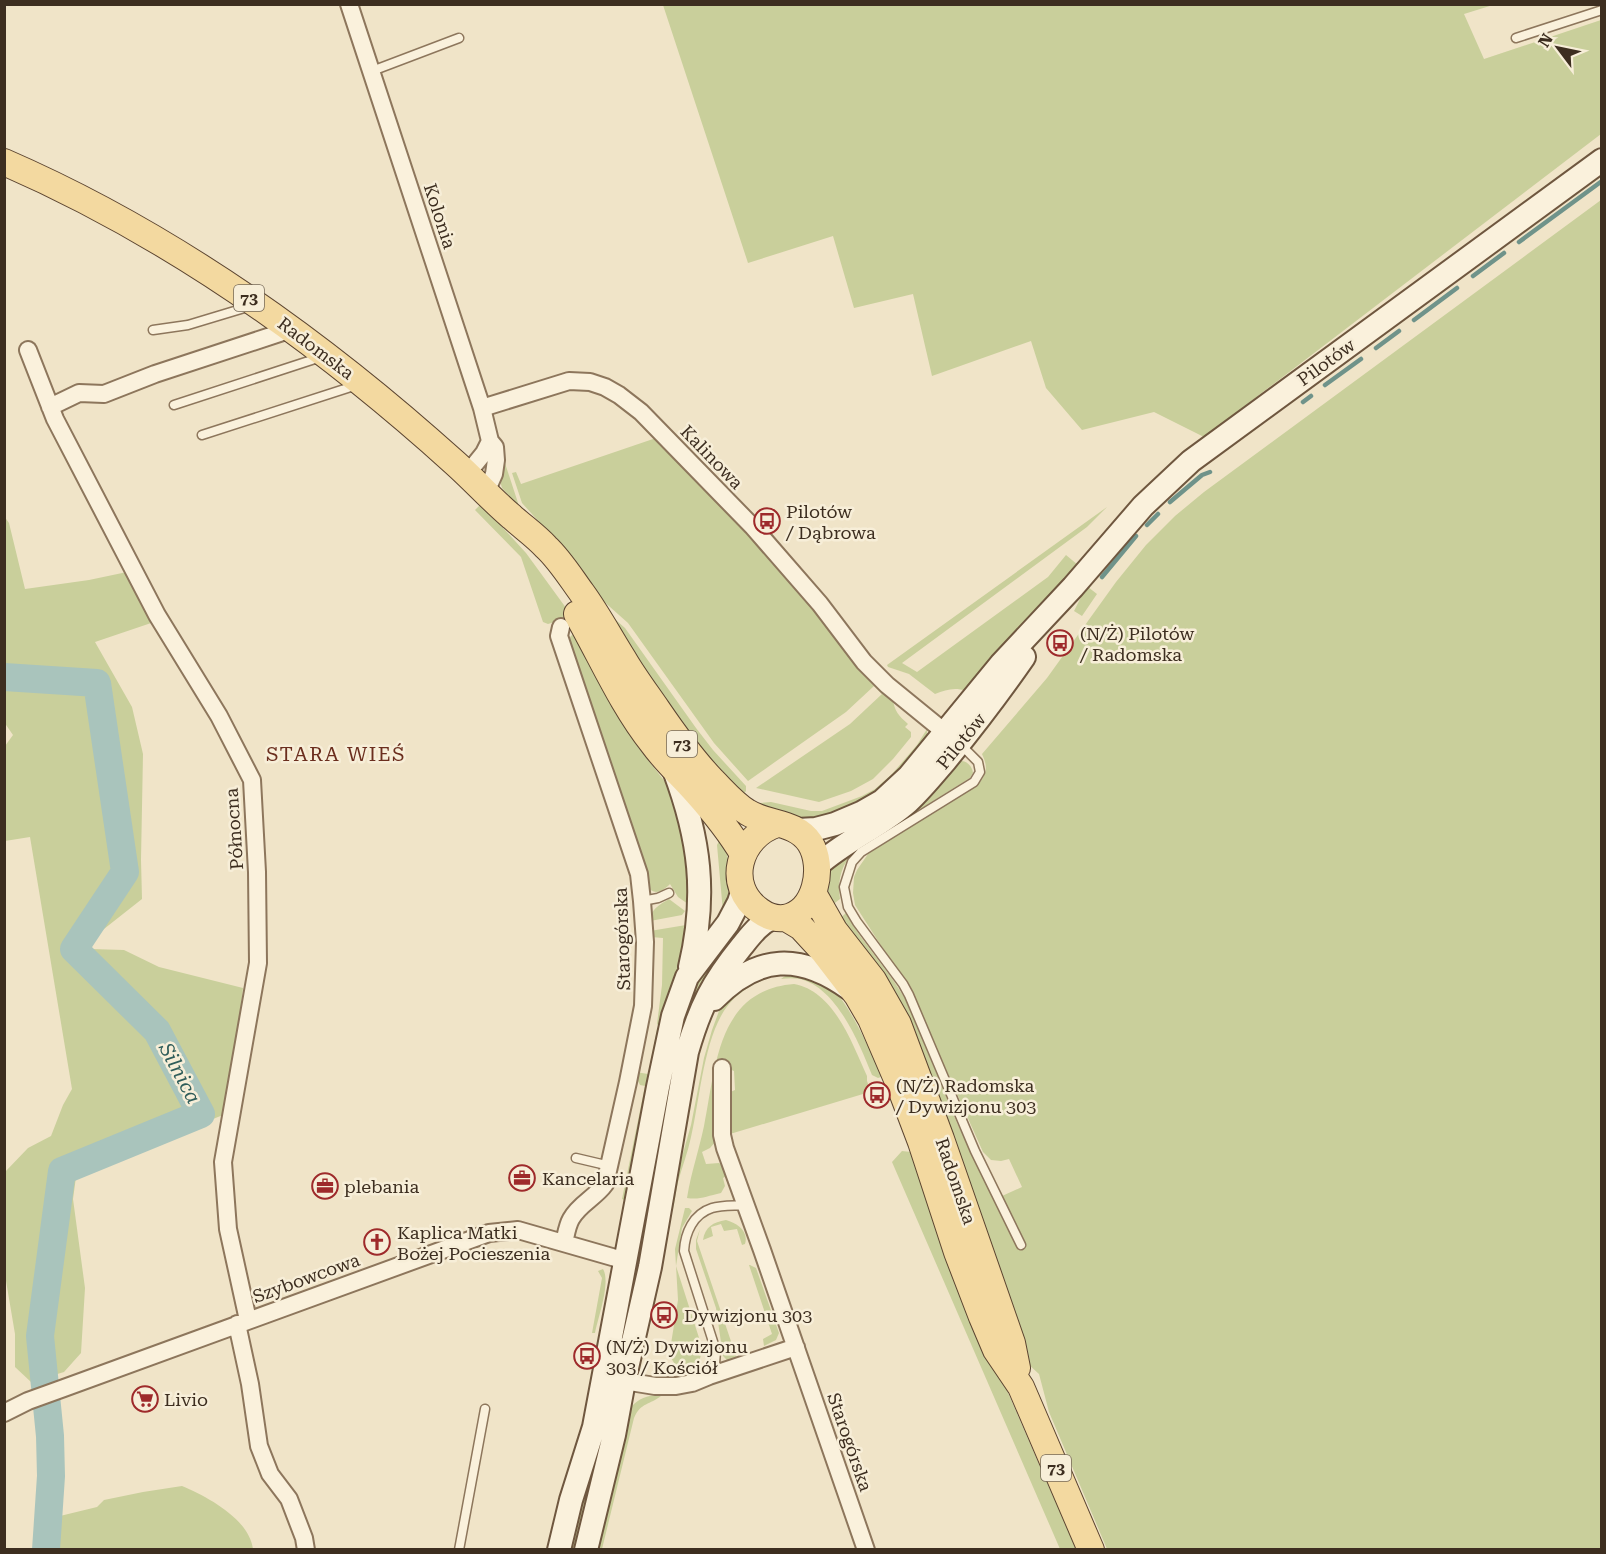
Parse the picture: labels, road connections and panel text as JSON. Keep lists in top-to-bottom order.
{
  "streets": {
    "main road": ["73", "Radomska", "Pilotów"],
    "street": [
      "Kolonia",
      "Kalinowa",
      "Północna",
      "Starogórska",
      "Szybowcowa"
    ]
  },
  "crossings": [
    ["Kolonia", "Radomska"],
    ["Kolonia", "Kalinowa"],
    ["73", "Radomska"],
    ["73", "Pilotów"],
    ["Radomska", "Pilotów"],
    ["Pilotów", "Kalinowa"],
    ["Północna", "Szybowcowa"],
    ["Starogórska", "Szybowcowa"]
  ],
  "districts": ["STARA WIEŚ"],
  "water": ["Silnica"],
  "places": {
    "bus stop": [
      "Pilotów / Dąbrowa",
      "(N/Ż) Pilotów / Radomska",
      "(N/Ż) Radomska / Dywizjonu 303",
      "Dywizjonu 303",
      "(N/Ż) Dywizjonu 303 / Kościół"
    ],
    "office": ["Kancelaria", "plebania"],
    "church": ["Kaplica Matki Bożej Pocieszenia"],
    "supermarket": ["Livio"]
  },
  "north": "top left"
}
